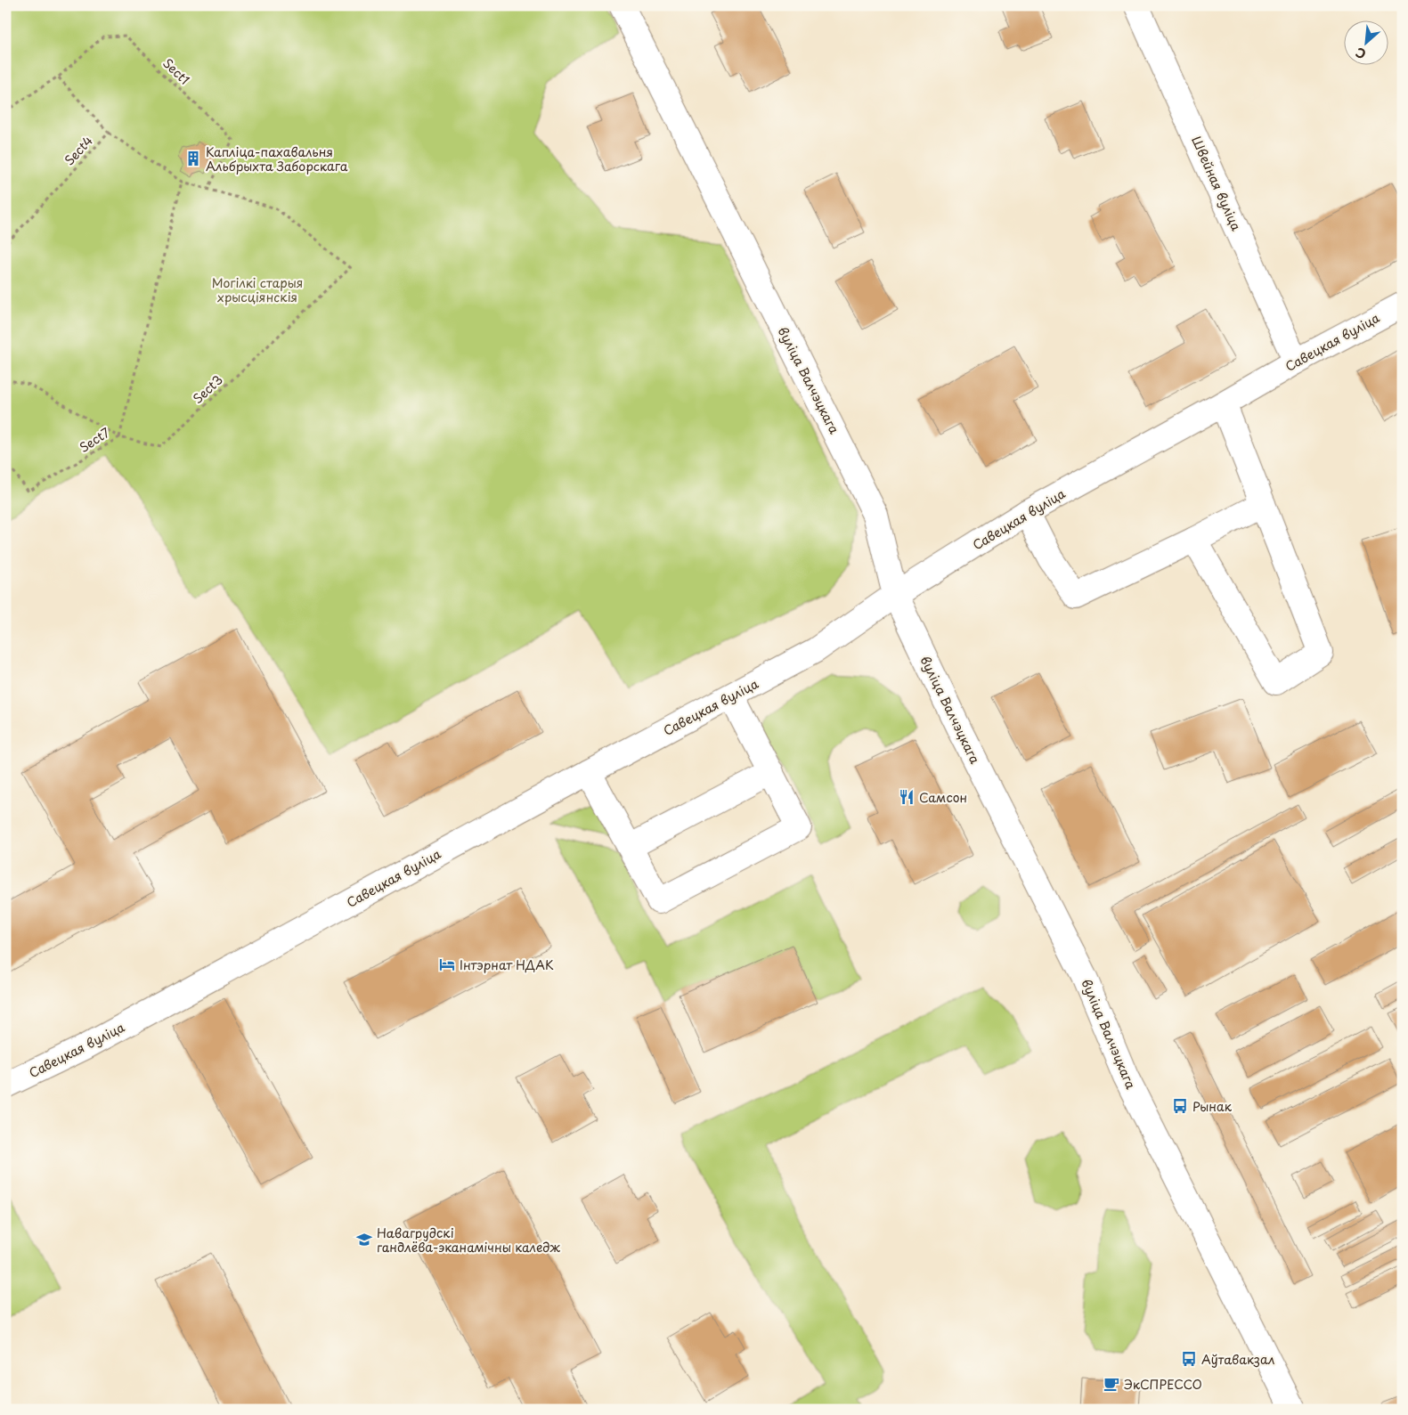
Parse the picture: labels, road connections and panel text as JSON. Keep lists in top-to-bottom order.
{
  "streets": {
    "street": ["Швейная вуліца", "Савецкая вуліца", "вуліца Валчэцкага"],
    "path": [
      "Sect1",
      "Sect4",
      "Sect3",
      "Sect7"
    ]
  },
  "crossings": [
    ["Sect1", "Sect4"],
    ["Sect1", "Sect3"],
    ["Швейная вуліца", "Савецкая вуліца"],
    ["Савецкая вуліца", "вуліца Валчэцкага"],
    ["Sect3", "Sect7"]
  ],
  "parks": ["Могілкі старыя хрысціянскія"],
  "places": {
    "building": ["Капліца-пахавальня Альбрыхта Заборскага"],
    "restaurant": ["Самсон"],
    "hotel": ["Інтэрнат НДАК"],
    "bus stop": ["Рынак", "Аўтавакзал"],
    "school or university": ["Навагрудскі гандлёва-эканамічны каледж"],
    "cafe": ["ЭкСПРЕССО"]
  },
  "north": "bottom left"
}
